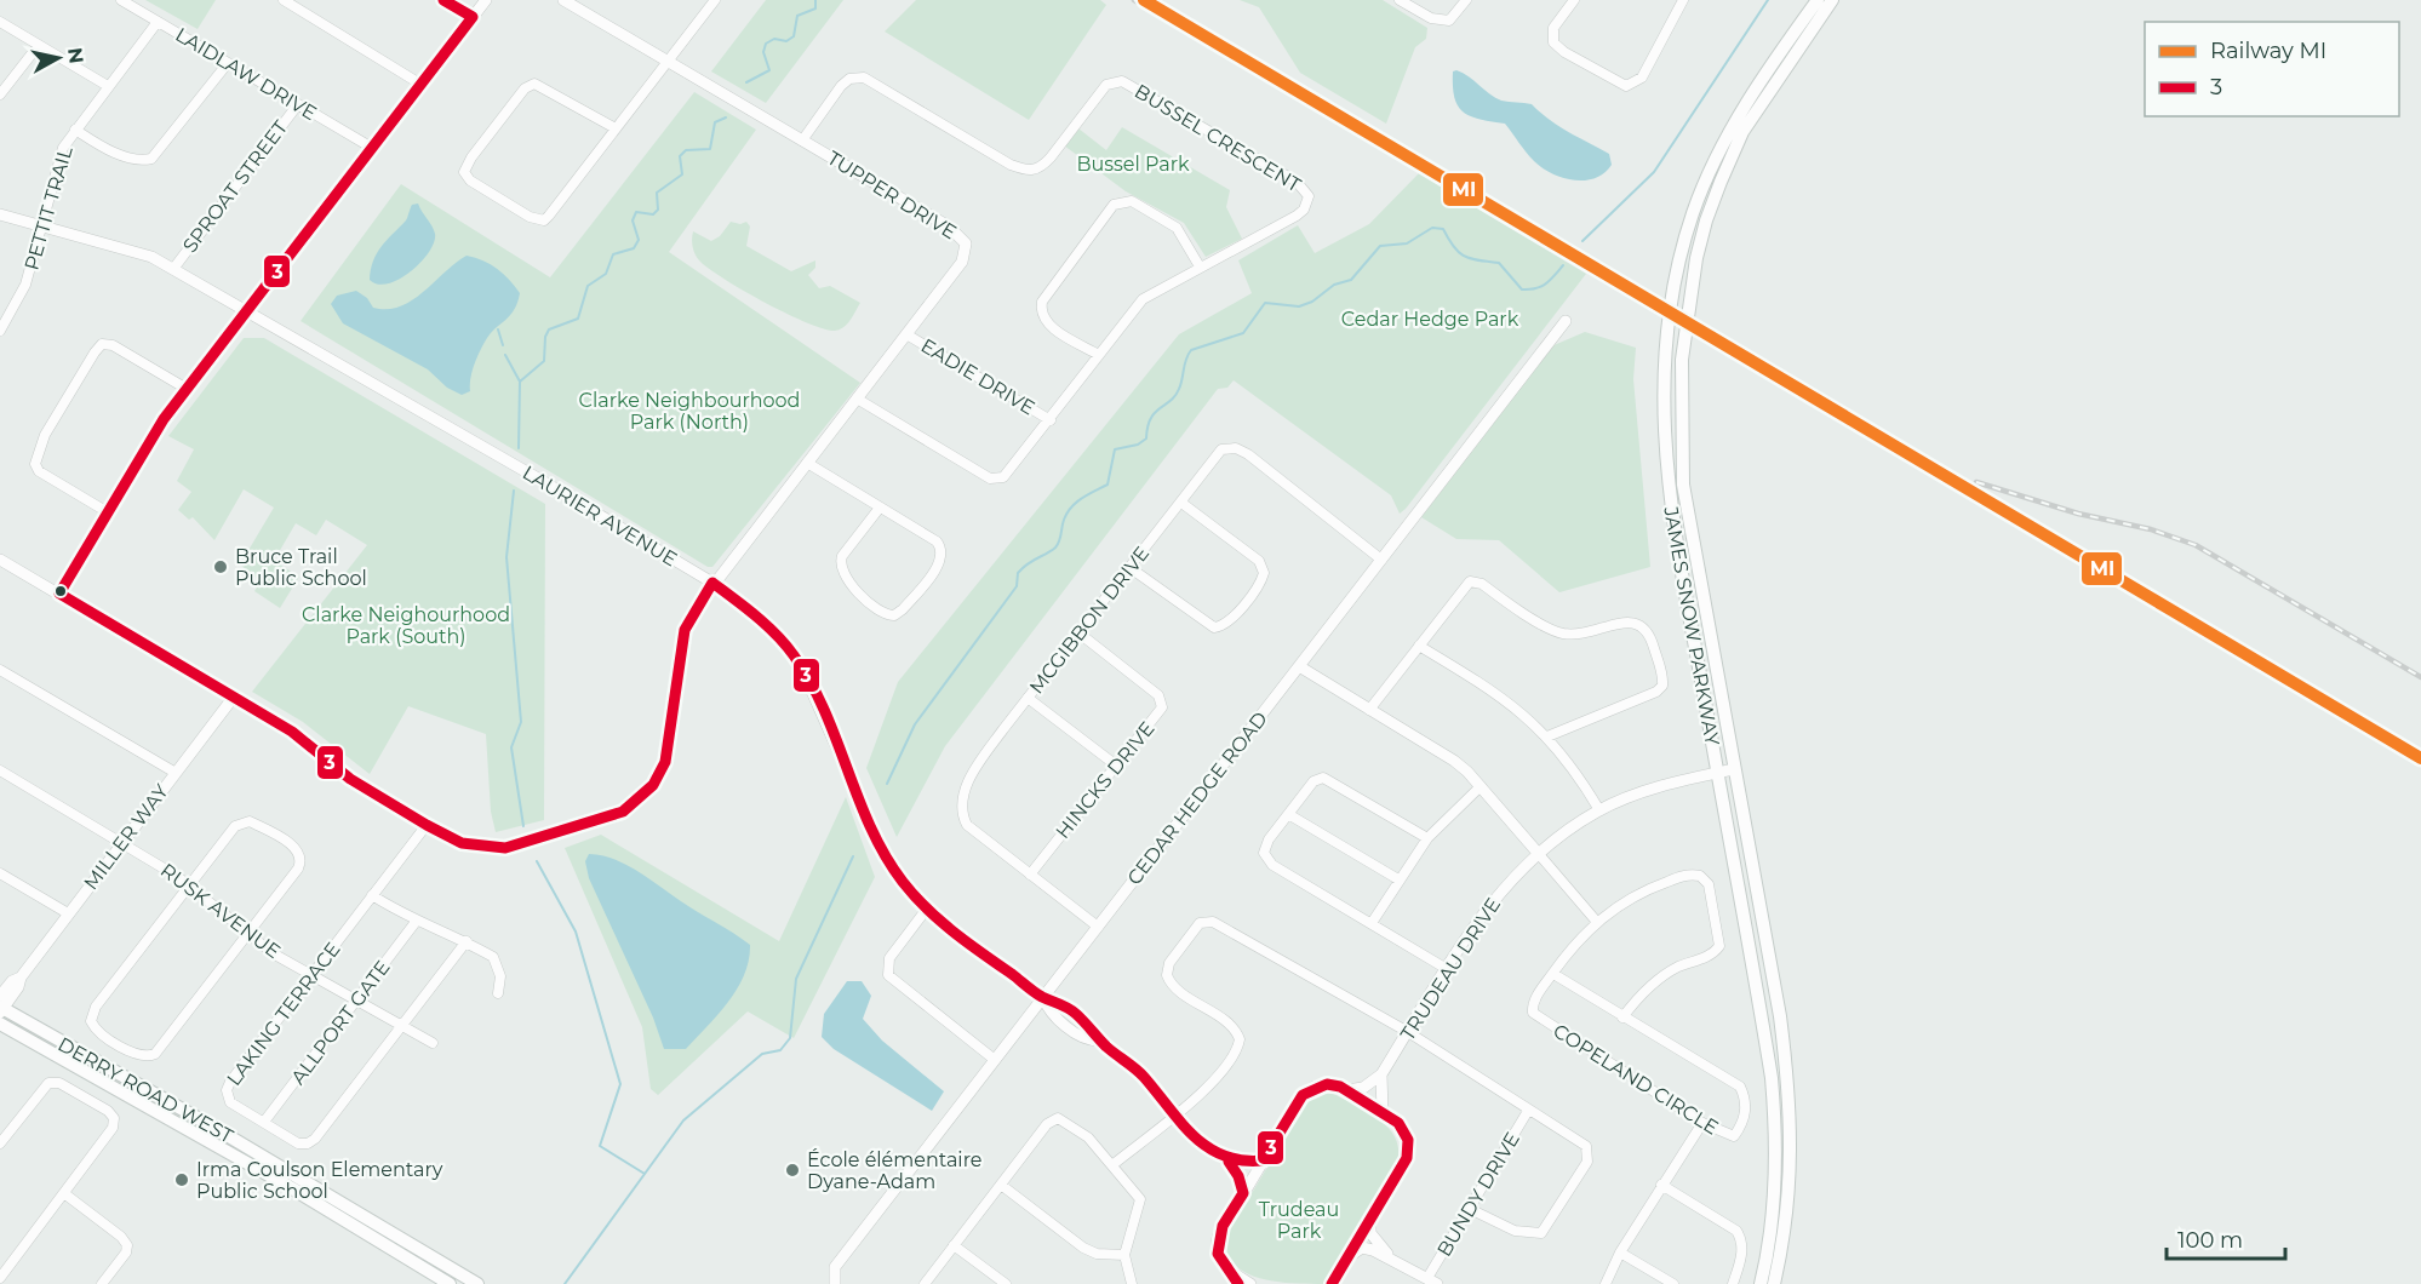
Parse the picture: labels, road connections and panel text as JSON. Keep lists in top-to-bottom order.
{
  "streets": {
    "main road": ["JAMES SNOW PARKWAY", "DERRY ROAD WEST"],
    "street": [
      "LAIDLAW DRIVE",
      "BUSSEL CRESCENT",
      "SPROAT STREET",
      "TUPPER DRIVE",
      "PETTIT TRAIL",
      "EADIE DRIVE",
      "LAURIER AVENUE",
      "MCGIBBON DRIVE",
      "HINCKS DRIVE",
      "CEDAR HEDGE ROAD",
      "MILLER WAY",
      "RUSK AVENUE",
      "TRUDEAU DRIVE",
      "LAKING TERRACE",
      "ALLPORT GATE",
      "COPELAND CIRCLE",
      "BUNDY DRIVE"
    ]
  },
  "crossings": [
    ["LAIDLAW DRIVE", "SPROAT STREET"],
    ["LAIDLAW DRIVE", "PETTIT TRAIL"],
    ["BUSSEL CRESCENT", "TUPPER DRIVE"],
    ["BUSSEL CRESCENT", "EADIE DRIVE"],
    ["SPROAT STREET", "LAURIER AVENUE"],
    ["TUPPER DRIVE", "EADIE DRIVE"],
    ["TUPPER DRIVE", "LAURIER AVENUE"],
    ["TUPPER DRIVE", "MILLER WAY"],
    ["TUPPER DRIVE", "LAKING TERRACE"],
    ["PETTIT TRAIL", "LAURIER AVENUE"],
    ["LAURIER AVENUE", "CEDAR HEDGE ROAD"],
    ["MCGIBBON DRIVE", "HINCKS DRIVE"],
    ["MCGIBBON DRIVE", "CEDAR HEDGE ROAD"],
    ["JAMES SNOW PARKWAY", "TRUDEAU DRIVE"],
    ["MILLER WAY", "RUSK AVENUE"],
    ["MILLER WAY", "DERRY ROAD WEST"],
    ["RUSK AVENUE", "LAKING TERRACE"],
    ["RUSK AVENUE", "ALLPORT GATE"],
    ["LAKING TERRACE", "ALLPORT GATE"]
  ],
  "parks": [
    "Bussel Park",
    "Cedar Hedge Park",
    "Clarke Neighbourhood Park (North)",
    "Clarke Neighourhood Park (South)",
    "Trudeau Park"
  ],
  "places": ["Bruce Trail Public School", "École élémentaire Dyane-Adam", "Irma Coulson Elementary Public School"],
  "lines": ["rail line MI", "transit line 3"],
  "legend": ["Railway MI", "3"],
  "scale_bar": "100 m",
  "north": "right"
}
